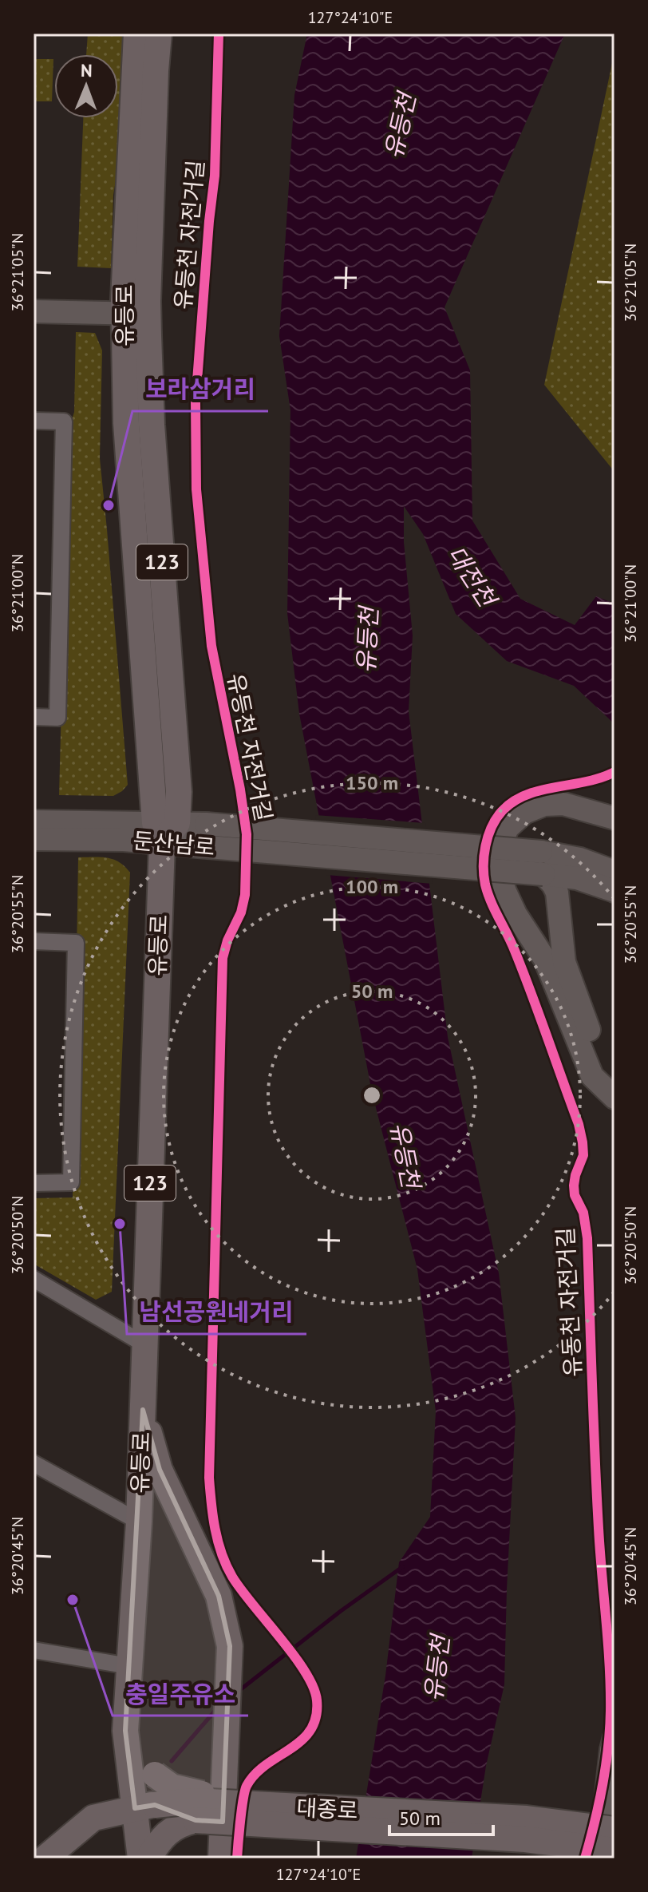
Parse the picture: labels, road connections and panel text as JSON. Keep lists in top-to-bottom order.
{
  "streets": {
    "main road": [
      "유등로",
      "123",
      "둔산남로",
      "대종로"
    ],
    "cycle path": ["유등천 자전거길", "유동천 자전거길"]
  },
  "crossings": [
    ["유등로", "둔산남로"],
    ["유등로", "대종로"]
  ],
  "water": ["유등천", "대전천"],
  "places": ["보라삼거리", "남선공원네거리", "충일주유소"],
  "scale_bar": "50 m",
  "north": "top",
  "coordinates": [
    "127°24'10\"E",
    "36°21'05\"N",
    "36°21'00\"N",
    "36°20'55\"N",
    "36°20'50\"N",
    "36°20'45\"N"
  ],
  "rings": ["150 m", "100 m", "50 m"]
}
